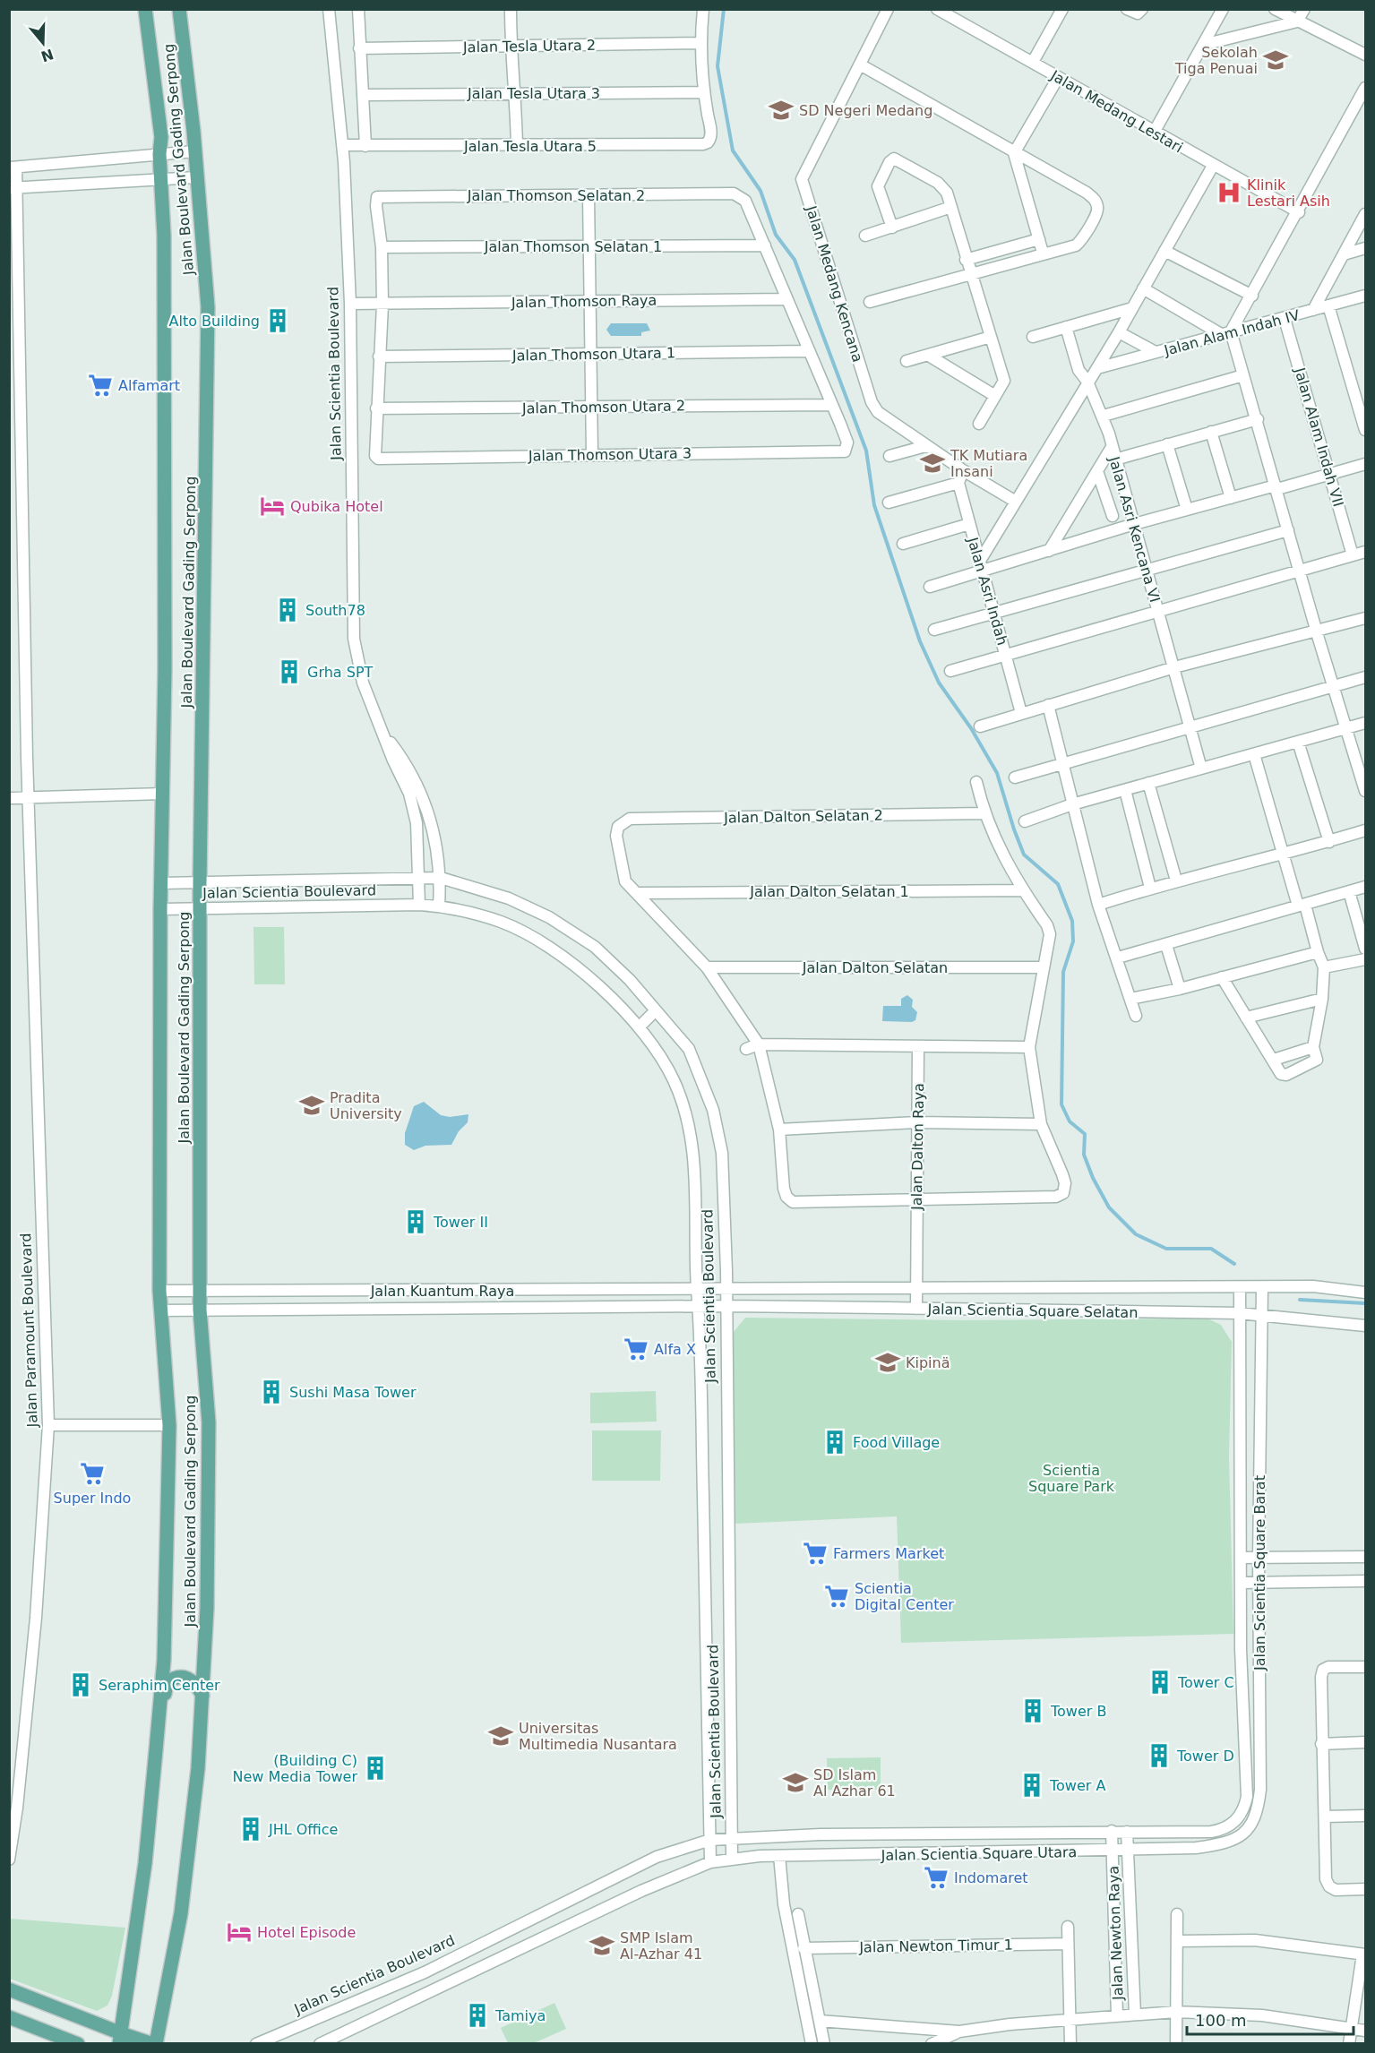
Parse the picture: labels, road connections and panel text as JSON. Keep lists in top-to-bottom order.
{
  "streets": {
    "main road": ["Jalan Boulevard Gading Serpong"],
    "street": [
      "Jalan Tesla Utara 2",
      "Jalan Tesla Utara 3",
      "Jalan Medang Lestari",
      "Jalan Tesla Utara 5",
      "Jalan Thomson Selatan 2",
      "Jalan Thomson Selatan 1",
      "Jalan Medang Kencana",
      "Jalan Thomson Raya",
      "Jalan Alam Indah IV",
      "Jalan Thomson Utara 1",
      "Jalan Scientia Boulevard",
      "Jalan Thomson Utara 2",
      "Jalan Alam Indah VII",
      "Jalan Thomson Utara 3",
      "Jalan Asri Kencana VI",
      "Jalan Asri Indah",
      "Jalan Dalton Selatan 2",
      "Jalan Dalton Selatan 1",
      "Jalan Dalton Selatan",
      "Jalan Dalton Raya",
      "Jalan Kuantum Raya",
      "Jalan Scientia Square Selatan",
      "Jalan Paramount Boulevard",
      "Jalan Scientia Square Barat",
      "Jalan Scientia Square Utara",
      "Jalan Newton Raya",
      "Jalan Newton Timur 1"
    ]
  },
  "crossings": [
    ["Jalan Tesla Utara 3", "Jalan Tesla Utara 5"],
    ["Jalan Tesla Utara 5", "Jalan Scientia Boulevard"],
    ["Jalan Boulevard Gading Serpong", "Jalan Scientia Boulevard"],
    ["Jalan Boulevard Gading Serpong", "Jalan Kuantum Raya"],
    ["Jalan Thomson Selatan 2", "Jalan Thomson Selatan 1"],
    ["Jalan Thomson Raya", "Jalan Scientia Boulevard"],
    ["Jalan Alam Indah IV", "Jalan Alam Indah VII"],
    ["Jalan Scientia Boulevard", "Jalan Kuantum Raya"],
    ["Jalan Scientia Boulevard", "Jalan Scientia Square Selatan"],
    ["Jalan Scientia Boulevard", "Jalan Scientia Square Utara"],
    ["Jalan Thomson Utara 2", "Jalan Thomson Utara 3"],
    ["Jalan Dalton Selatan 2", "Jalan Dalton Selatan 1"],
    ["Jalan Dalton Raya", "Jalan Scientia Square Selatan"],
    ["Jalan Kuantum Raya", "Jalan Scientia Square Selatan"],
    ["Jalan Scientia Square Selatan", "Jalan Scientia Square Barat"],
    ["Jalan Scientia Square Barat", "Jalan Scientia Square Utara"],
    ["Jalan Scientia Square Utara", "Jalan Newton Raya"]
  ],
  "parks": ["Scientia Square Park"],
  "places": {
    "school or university": [
      "Sekolah Tiga Penuai",
      "SD Negeri Medang",
      "TK Mutiara Insani",
      "Pradita University",
      "Kipinä",
      "Universitas Multimedia Nusantara",
      "SD Islam Al Azhar 61",
      "SMP Islam Al-Azhar 41"
    ],
    "hospital": ["Klinik Lestari Asih"],
    "building": [
      "Alto Building",
      "South78",
      "Grha SPT",
      "Tower II",
      "Sushi Masa Tower",
      "Food Village",
      "Tower C",
      "Seraphim Center",
      "Tower B",
      "Tower D",
      "(Building C) New Media Tower",
      "Tower A",
      "JHL Office",
      "Tamiya"
    ],
    "supermarket": [
      "Alfamart",
      "Alfa X",
      "Super Indo",
      "Farmers Market",
      "Scientia Digital Center",
      "Indomaret"
    ],
    "hotel": ["Qubika Hotel", "Hotel Episode"]
  },
  "scale_bar": "100 m",
  "north": "bottom"
}
